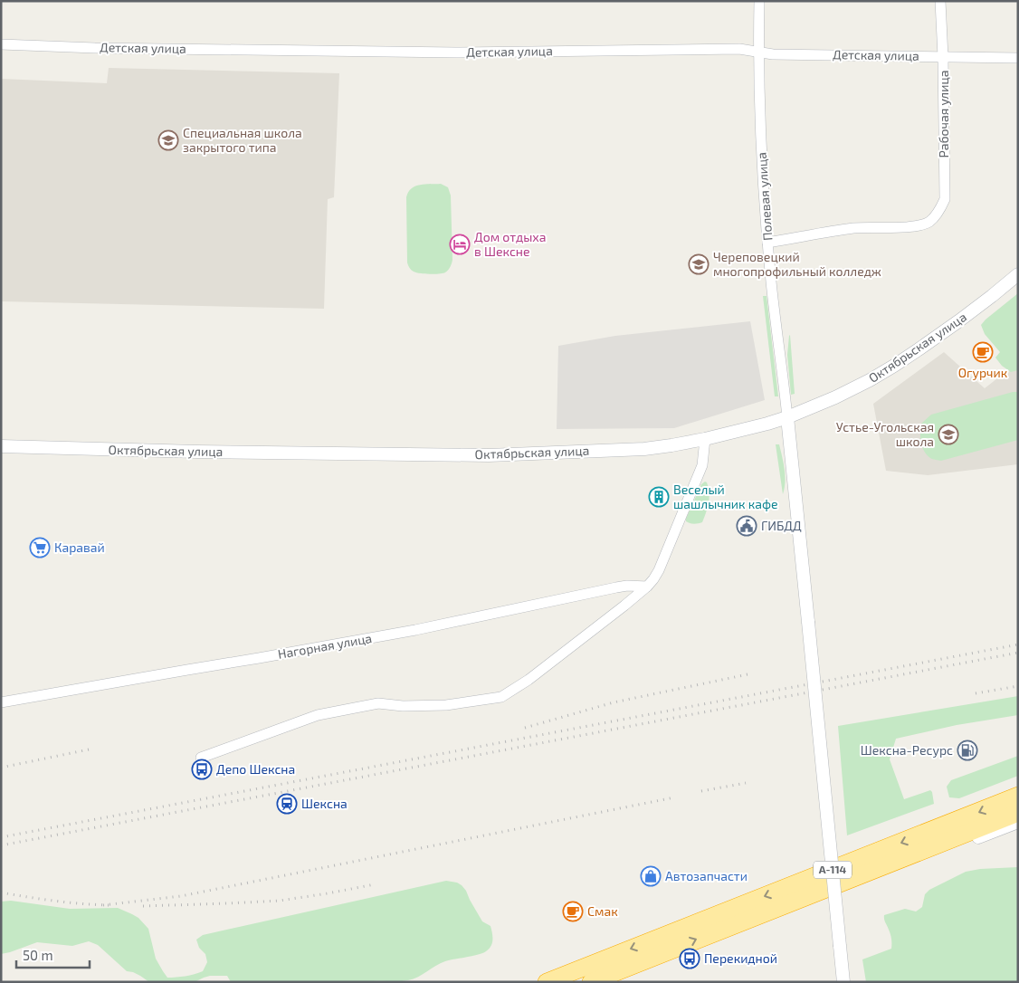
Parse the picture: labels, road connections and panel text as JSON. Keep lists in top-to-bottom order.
{
  "streets": {
    "highway": ["А-114"],
    "street": [
      "Детская улица",
      "Рабочая улица",
      "Полевая улица",
      "Октябрьская улица",
      "Нагорная улица"
    ]
  },
  "crossings": [
    ["Детская улица", "Рабочая улица"],
    ["Детская улица", "Полевая улица"],
    ["Рабочая улица", "Полевая улица"],
    ["Полевая улица", "Октябрьская улица"]
  ],
  "places": {
    "school or university": ["Специальная школа закрытого типа", "Череповецкий многопрофильный колледж", "Устье-Угольская школа"],
    "hotel": ["Дом отдыха в Шекснe"],
    "cafe": ["Огурчик", "Смак"],
    "building": ["Веселый шашлычник кафе"],
    "public building": ["ГИБДД"],
    "supermarket": ["Каравай"],
    "fuel station": ["Шексна-Ресурс"],
    "bus stop": ["Депо Шексна", "Перекидной"],
    "station": ["Шексна"],
    "shop": ["Автозапчасти"]
  },
  "scale_bar": "50 m"
}
